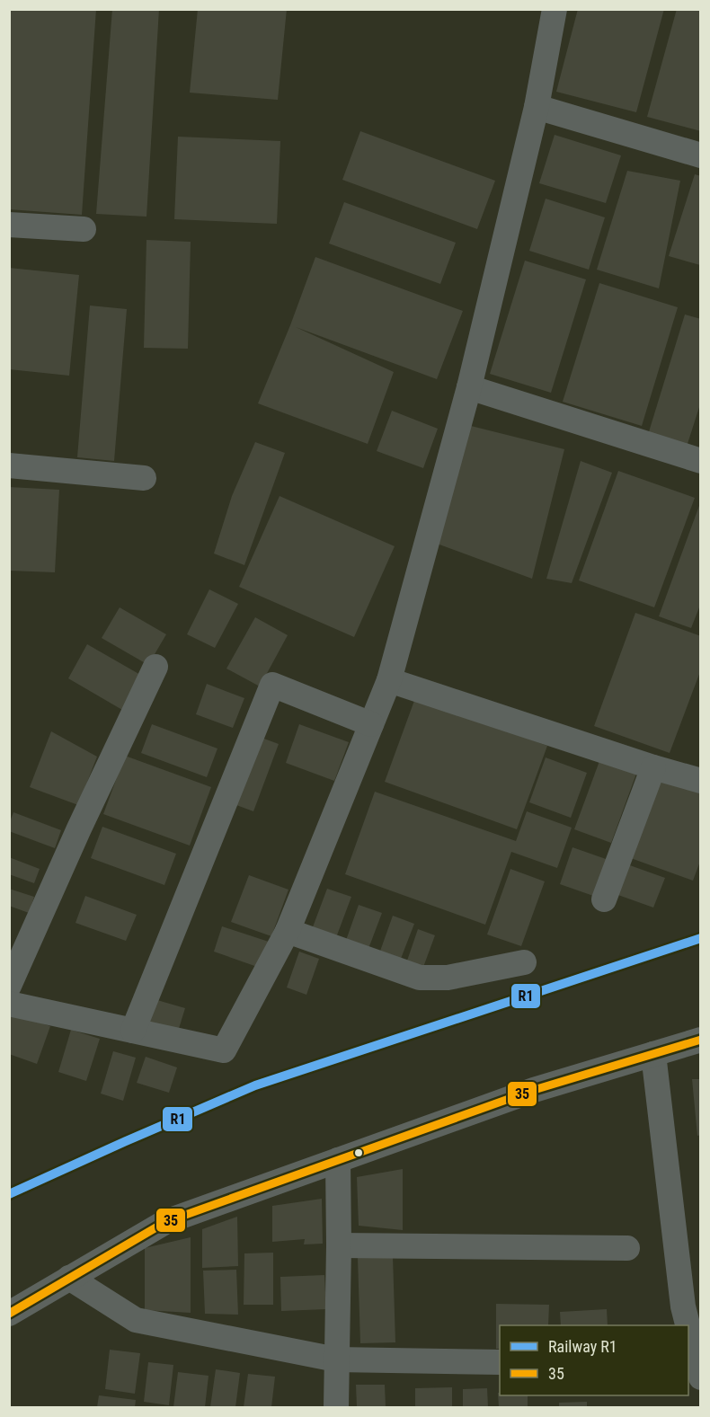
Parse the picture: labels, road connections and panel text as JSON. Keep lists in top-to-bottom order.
{
  "lines": ["rail line R1", "transit line 35"],
  "legend": ["Railway R1", "35"]
}
